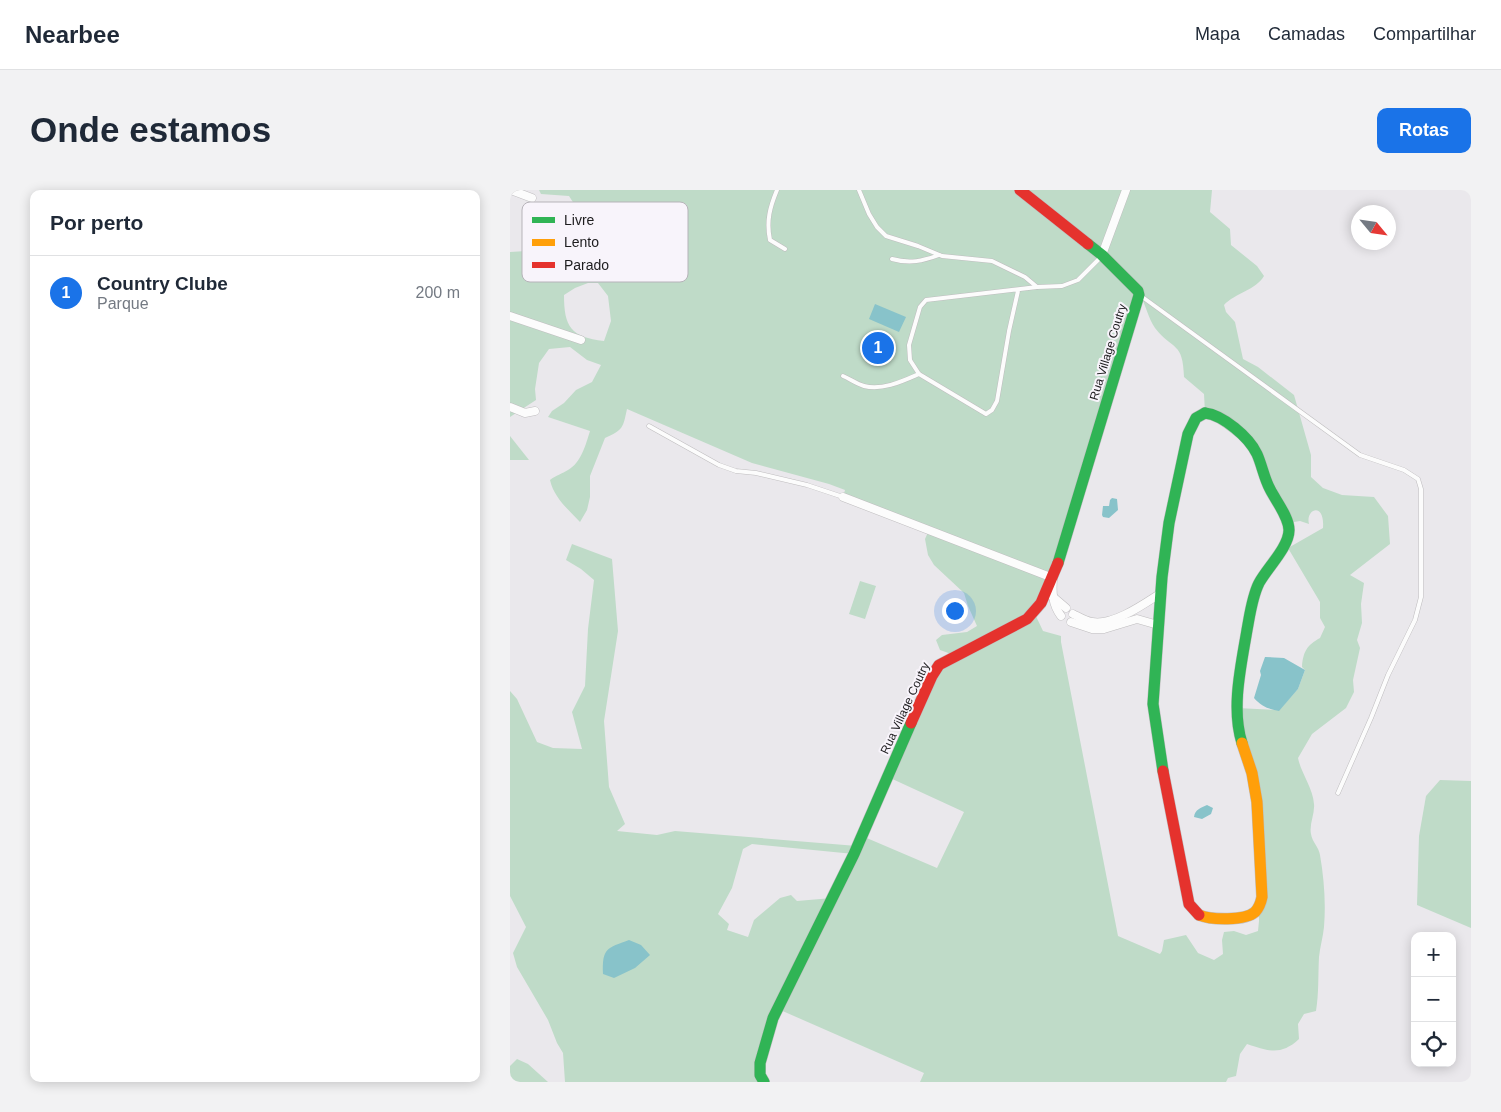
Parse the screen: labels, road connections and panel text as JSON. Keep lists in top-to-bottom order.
{
  "streets": {
    "street": ["Rua Village Coutry"]
  },
  "legend": ["Livre", "Lento", "Parado"],
  "north": "bottom right",
  "page": {
    "header": "Nearbee",
    "nav": ["Mapa", "Camadas", "Compartilhar"],
    "buttons": "Rotas",
    "title": "Onde estamos",
    "heading": "Por perto",
    "list": [
      {
        "mark": "1",
        "name": "Country Clube",
        "note": "Parque",
        "value": "200 m"
      }
    ],
    "pins": "1",
    "map_buttons": ["+", "−"]
  }
}
